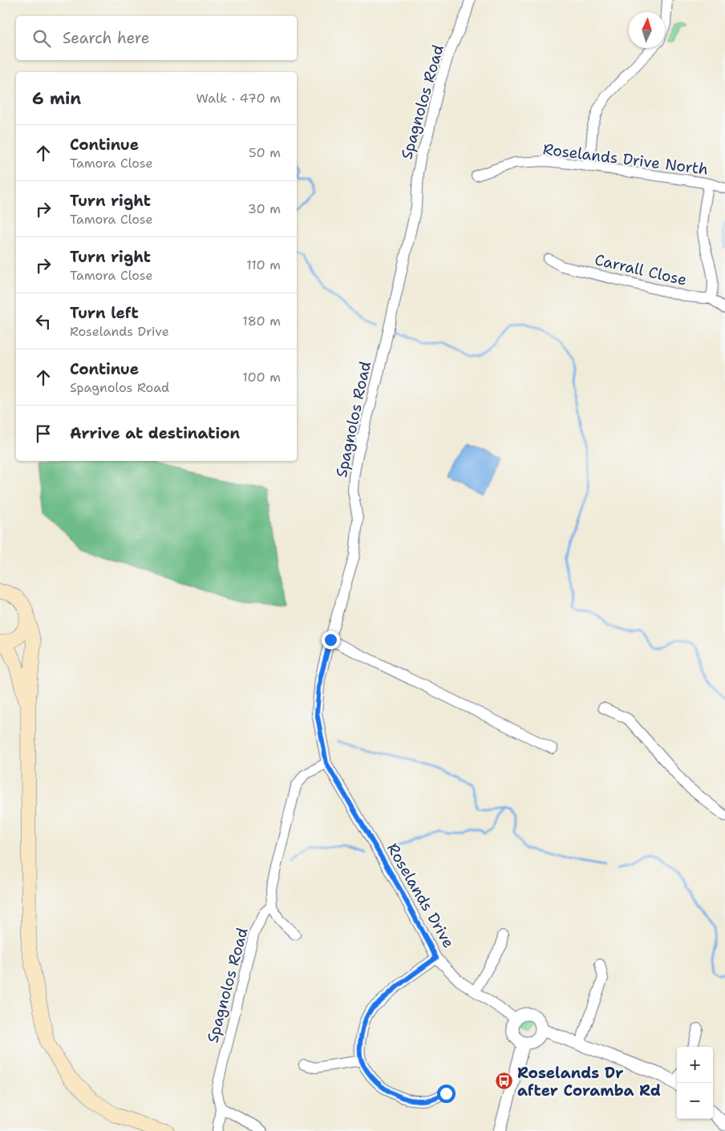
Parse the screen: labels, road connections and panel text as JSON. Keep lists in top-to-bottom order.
{
  "streets": {
    "street": [
      "Spagnolos Road",
      "Roselands Drive North",
      "Carrall Close",
      "Roselands Drive"
    ]
  },
  "crossings": [
    ["Spagnolos Road", "Roselands Drive"]
  ],
  "places": {
    "bus stop": ["Roselands Dr after Coramba Rd"]
  },
  "north": "top",
  "page": {
    "search": "Search here",
    "heading": ["6 min", "Walk · 470 m"],
    "list": [
      ["Continue", "Tamora Close", "50 m"],
      ["Turn right", "Tamora Close", "30 m"],
      ["Turn right", "Tamora Close", "110 m"],
      ["Turn left", "Roselands Drive", "180 m"],
      ["Continue", "Spagnolos Road", "100 m"],
      "Arrive at destination"
    ],
    "map_buttons": ["+", "−"]
  }
}
